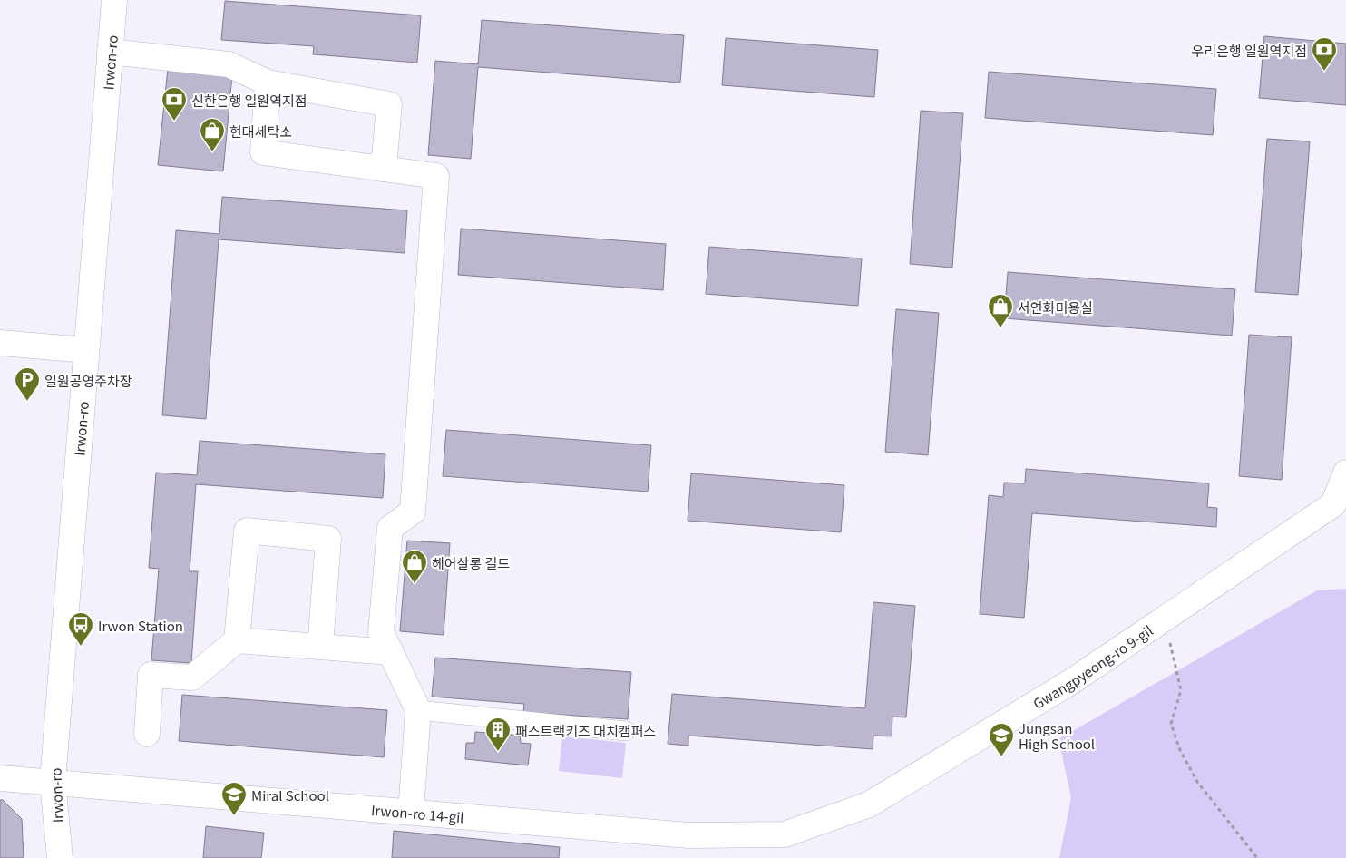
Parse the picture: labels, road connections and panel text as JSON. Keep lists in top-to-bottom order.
{
  "streets": {
    "street": ["Irwon-ro", "Gwangpyeong-ro 9-gil", "Irwon-ro 14-gil"]
  },
  "crossings": [
    ["Irwon-ro", "Irwon-ro 14-gil"],
    ["Gwangpyeong-ro 9-gil", "Irwon-ro 14-gil"]
  ],
  "places": {
    "bank": ["우리은행 일원역지점", "신한은행 일원역지점"],
    "shop": ["현대세탁소", "서연화미용실", "헤어살롱 길드"],
    "parking": ["일원공영주차장"],
    "bus stop": ["Irwon Station"],
    "building": ["패스트랙키즈 대치캠퍼스"],
    "school or university": ["Jungsan High School", "Miral School"]
  }
}
